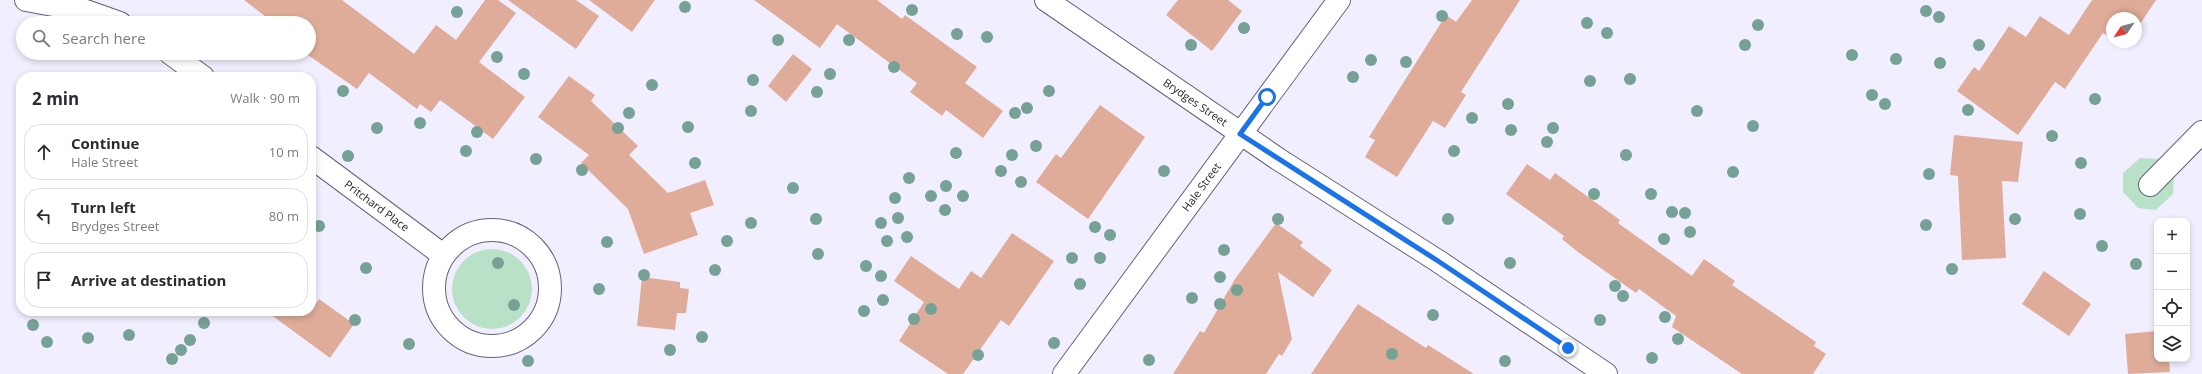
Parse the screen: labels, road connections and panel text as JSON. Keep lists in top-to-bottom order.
{
  "streets": {
    "street": ["Brydges Street", "Hale Street", "Pritchard Place"]
  },
  "crossings": [
    ["Brydges Street", "Hale Street"]
  ],
  "north": "bottom left",
  "page": {
    "search": "Search here",
    "heading": ["2 min", "Walk · 90 m"],
    "list": [
      ["Continue", "Hale Street", "10 m"],
      ["Turn left", "Brydges Street", "80 m"],
      "Arrive at destination"
    ],
    "map_buttons": ["+", "−"]
  }
}
